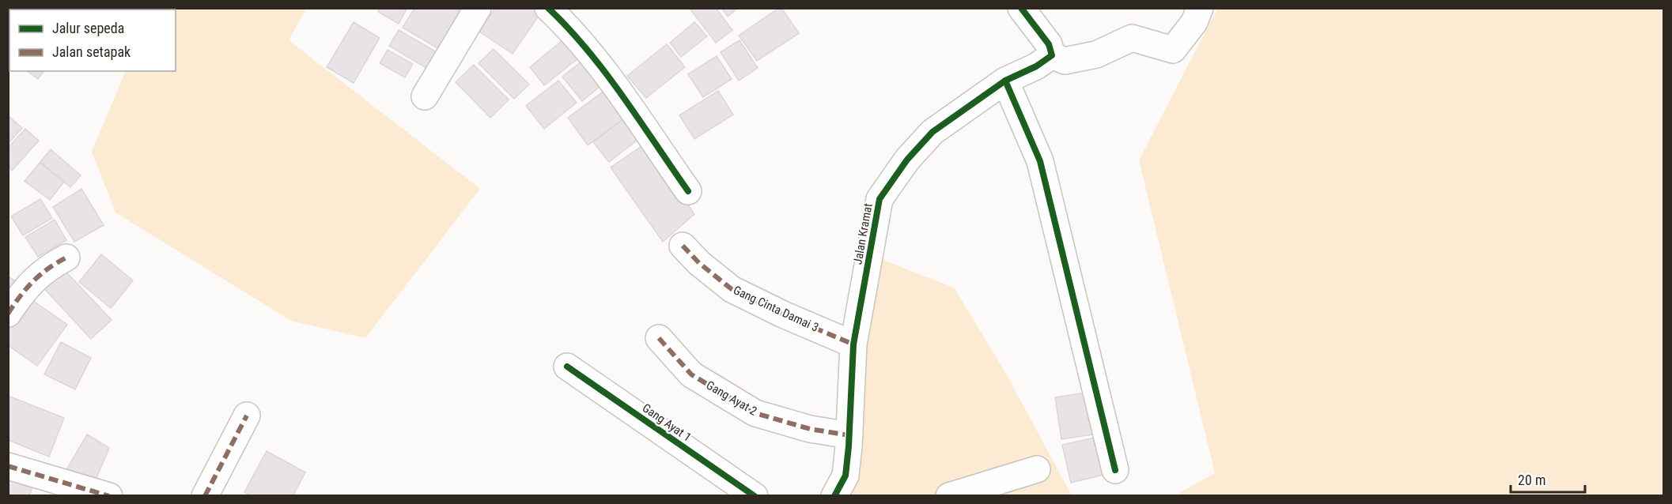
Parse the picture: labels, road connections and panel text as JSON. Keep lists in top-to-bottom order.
{
  "streets": {
    "street": [
      "Jalan Kramat",
      "Gang Cinta Damai 3",
      "Gang Ayat 2",
      "Gang Ayat 1"
    ]
  },
  "crossings": [
    ["Jalan Kramat", "Gang Cinta Damai 3"],
    ["Jalan Kramat", "Gang Ayat 2"]
  ],
  "legend": ["Jalur sepeda", "Jalan setapak"],
  "scale_bar": "20 m"
}
